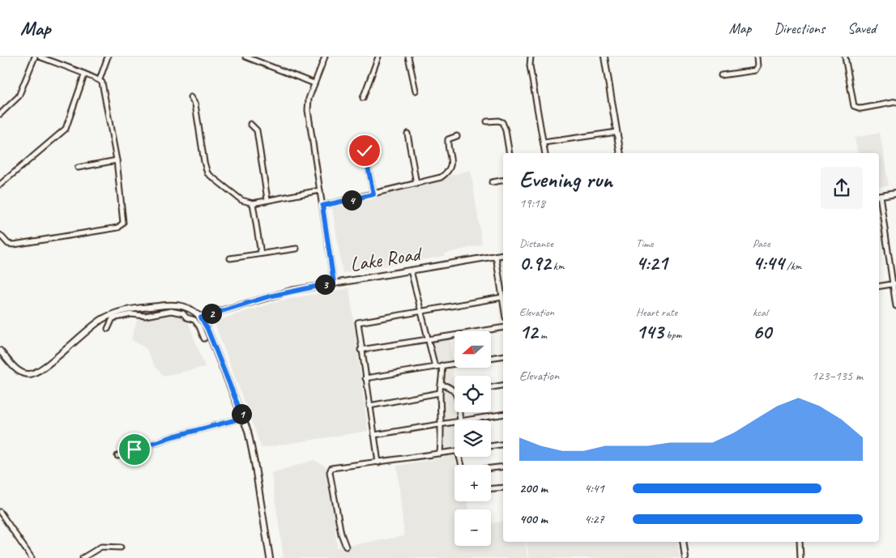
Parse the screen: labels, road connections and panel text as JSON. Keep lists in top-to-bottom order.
{
  "streets": {
    "main road": ["Lake Road"]
  },
  "north": "left",
  "page": {
    "header": "Map",
    "nav": ["Map", "Directions", "Saved"],
    "heading": ["Evening run", "19:18"],
    "pins": [
      "4",
      "3",
      "2",
      "1"
    ],
    "stats": [
      ["Distance", "0.92 km"],
      ["Time", "4:21"],
      ["Pace", "4:44 /km"],
      ["Elevation", "12 m"],
      ["Heart rate", "143 bpm"],
      ["kcal", "60"]
    ],
    "map_buttons": ["+", "−"],
    "chart": ["Elevation", "123–135 m"],
    "list": [
      {
        "name": "200 m",
        "note": "4:41"
      },
      {
        "name": "400 m",
        "note": "4:27"
      }
    ]
  }
}
